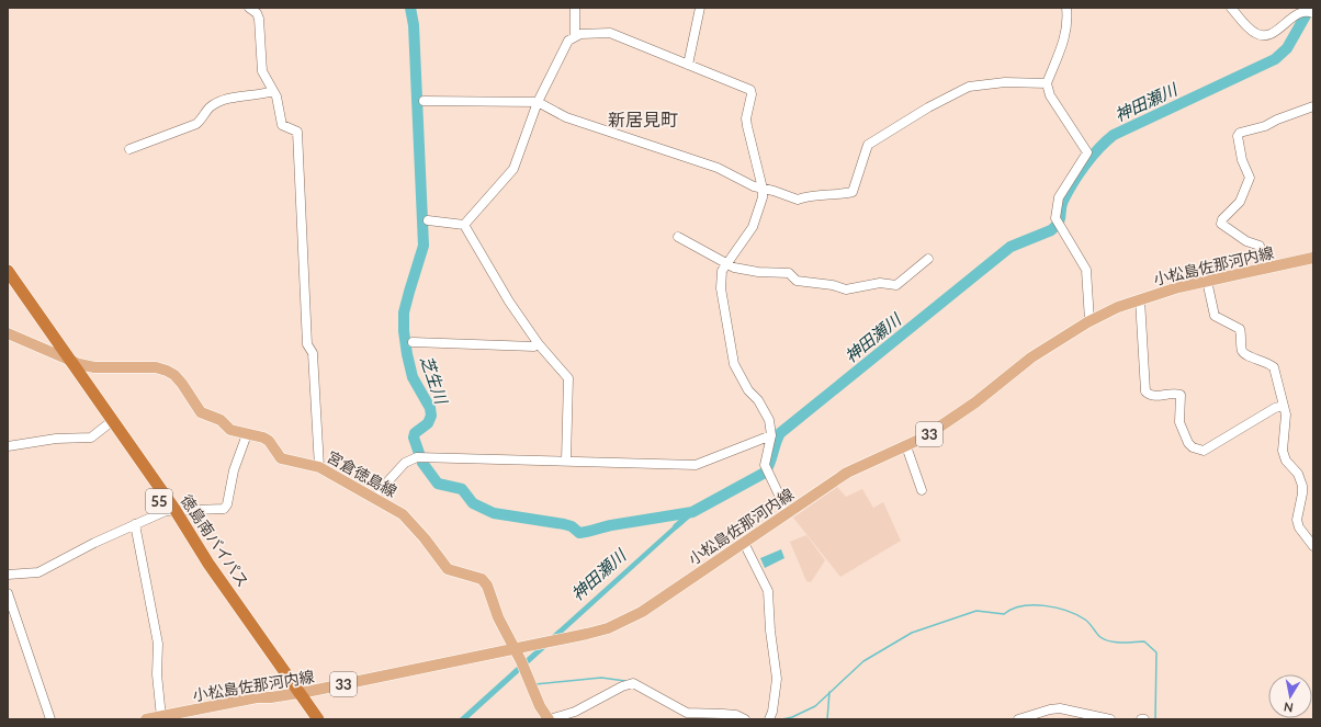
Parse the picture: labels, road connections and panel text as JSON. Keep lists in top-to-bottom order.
{
  "streets": {
    "highway": ["55", "徳島南バイパス"],
    "main road": ["小松島佐那河内線", "33", "宮倉徳島線"]
  },
  "crossings": [
    ["小松島佐那河内線", "宮倉徳島線"],
    ["小松島佐那河内線", "徳島南バイパス"],
    ["宮倉徳島線", "徳島南バイパス"]
  ],
  "districts": ["新居見町"],
  "water": ["神田瀬川", "芝生川"],
  "north": "bottom"
}
